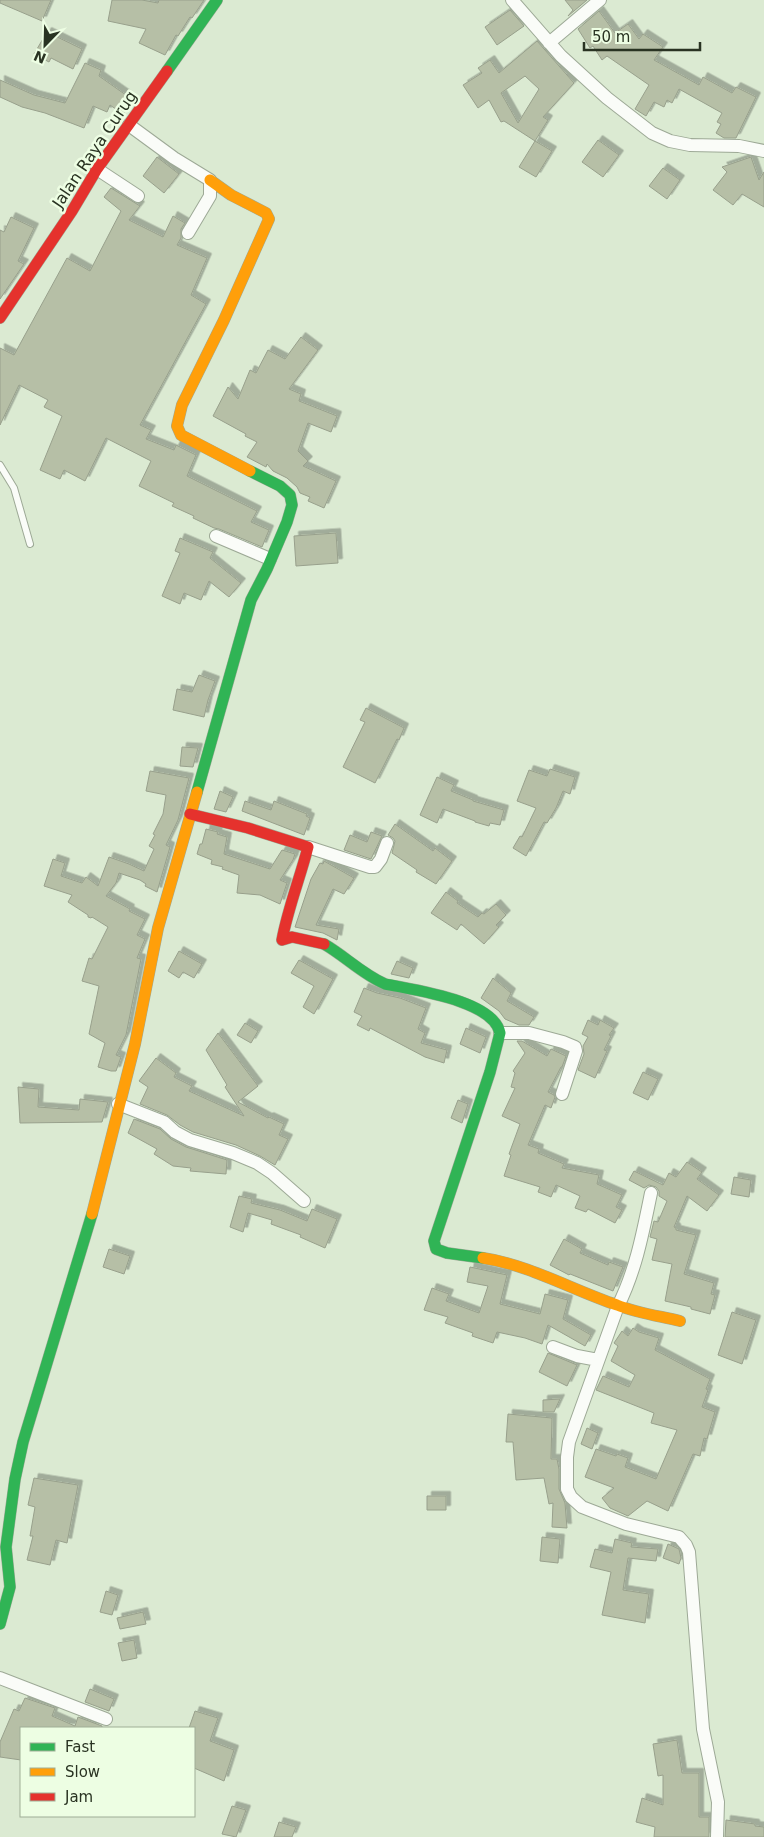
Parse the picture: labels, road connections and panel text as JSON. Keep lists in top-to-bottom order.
{
  "streets": {
    "street": ["Jalan Raya Curug"]
  },
  "legend": ["Fast", "Slow", "Jam"],
  "scale_bar": "50 m",
  "north": "bottom left"
}
